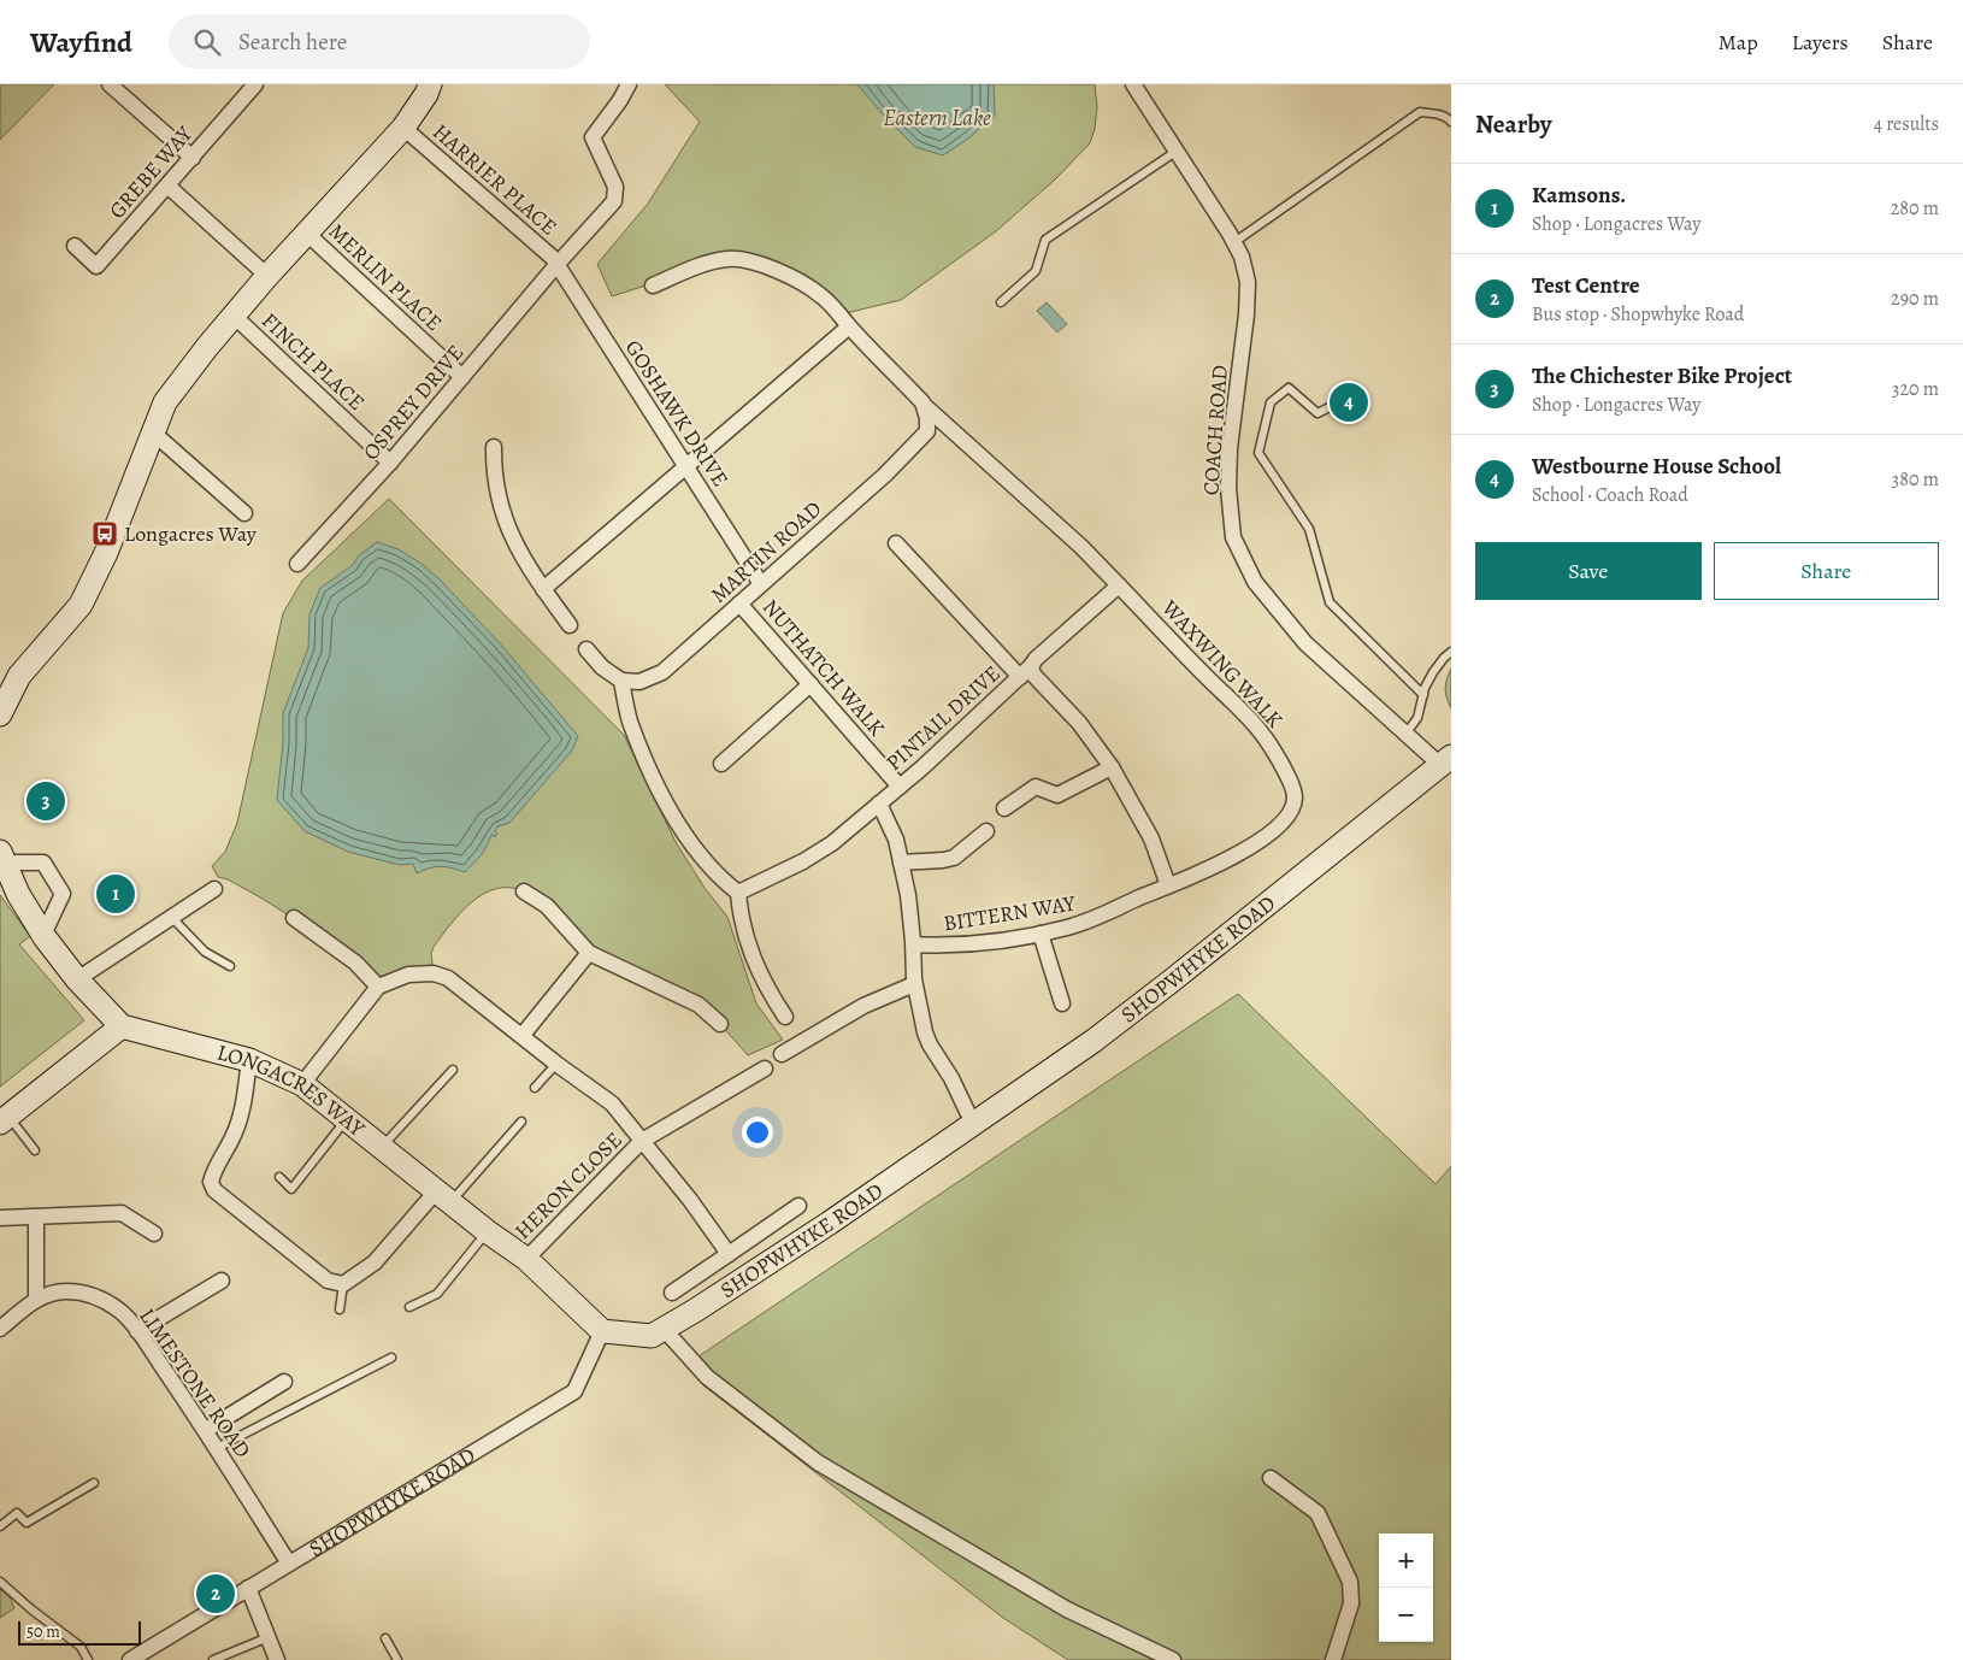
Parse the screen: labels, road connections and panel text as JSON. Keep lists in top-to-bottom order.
{
  "streets": {
    "main road": ["SHOPWHYKE ROAD", "LONGACRES WAY"],
    "street": [
      "GREBE WAY",
      "HARRIER PLACE",
      "MERLIN PLACE",
      "FINCH PLACE",
      "OSPREY DRIVE",
      "GOSHAWK DRIVE",
      "COACH ROAD",
      "MARTIN ROAD",
      "WAXWING WALK",
      "NUTHATCH WALK",
      "PINTAIL DRIVE",
      "BITTERN WAY",
      "HERON CLOSE",
      "LIMESTONE ROAD"
    ]
  },
  "crossings": [
    ["HARRIER PLACE", "OSPREY DRIVE"],
    ["HARRIER PLACE", "GOSHAWK DRIVE"],
    ["MERLIN PLACE", "OSPREY DRIVE"],
    ["FINCH PLACE", "OSPREY DRIVE"],
    ["OSPREY DRIVE", "GOSHAWK DRIVE"],
    ["GOSHAWK DRIVE", "MARTIN ROAD"],
    ["COACH ROAD", "SHOPWHYKE ROAD"],
    ["MARTIN ROAD", "NUTHATCH WALK"],
    ["WAXWING WALK", "PINTAIL DRIVE"],
    ["WAXWING WALK", "BITTERN WAY"],
    ["NUTHATCH WALK", "PINTAIL DRIVE"],
    ["SHOPWHYKE ROAD", "LONGACRES WAY"],
    ["SHOPWHYKE ROAD", "LIMESTONE ROAD"],
    ["LONGACRES WAY", "HERON CLOSE"]
  ],
  "water": ["Eastern Lake"],
  "places": {
    "bus stop": ["Longacres Way"]
  },
  "scale_bar": "50 m",
  "page": {
    "header": "Wayfind",
    "search": "Search here",
    "nav": ["Map", "Layers", "Share"],
    "heading": ["Nearby", "4 results"],
    "list": [
      {
        "mark": "1",
        "name": "Kamsons.",
        "note": "Shop · Longacres Way",
        "value": "280 m"
      },
      {
        "mark": "2",
        "name": "Test Centre",
        "note": "Bus stop · Shopwhyke Road",
        "value": "290 m"
      },
      {
        "mark": "3",
        "name": "The Chichester Bike Project",
        "note": "Shop · Longacres Way",
        "value": "320 m"
      },
      {
        "mark": "4",
        "name": "Westbourne House School",
        "note": "School · Coach Road",
        "value": "380 m"
      }
    ],
    "pins": [
      "4",
      "3",
      "1",
      "2"
    ],
    "buttons": ["Save", "Share"],
    "map_buttons": ["+", "−"],
    "scale": "50 m"
  }
}
